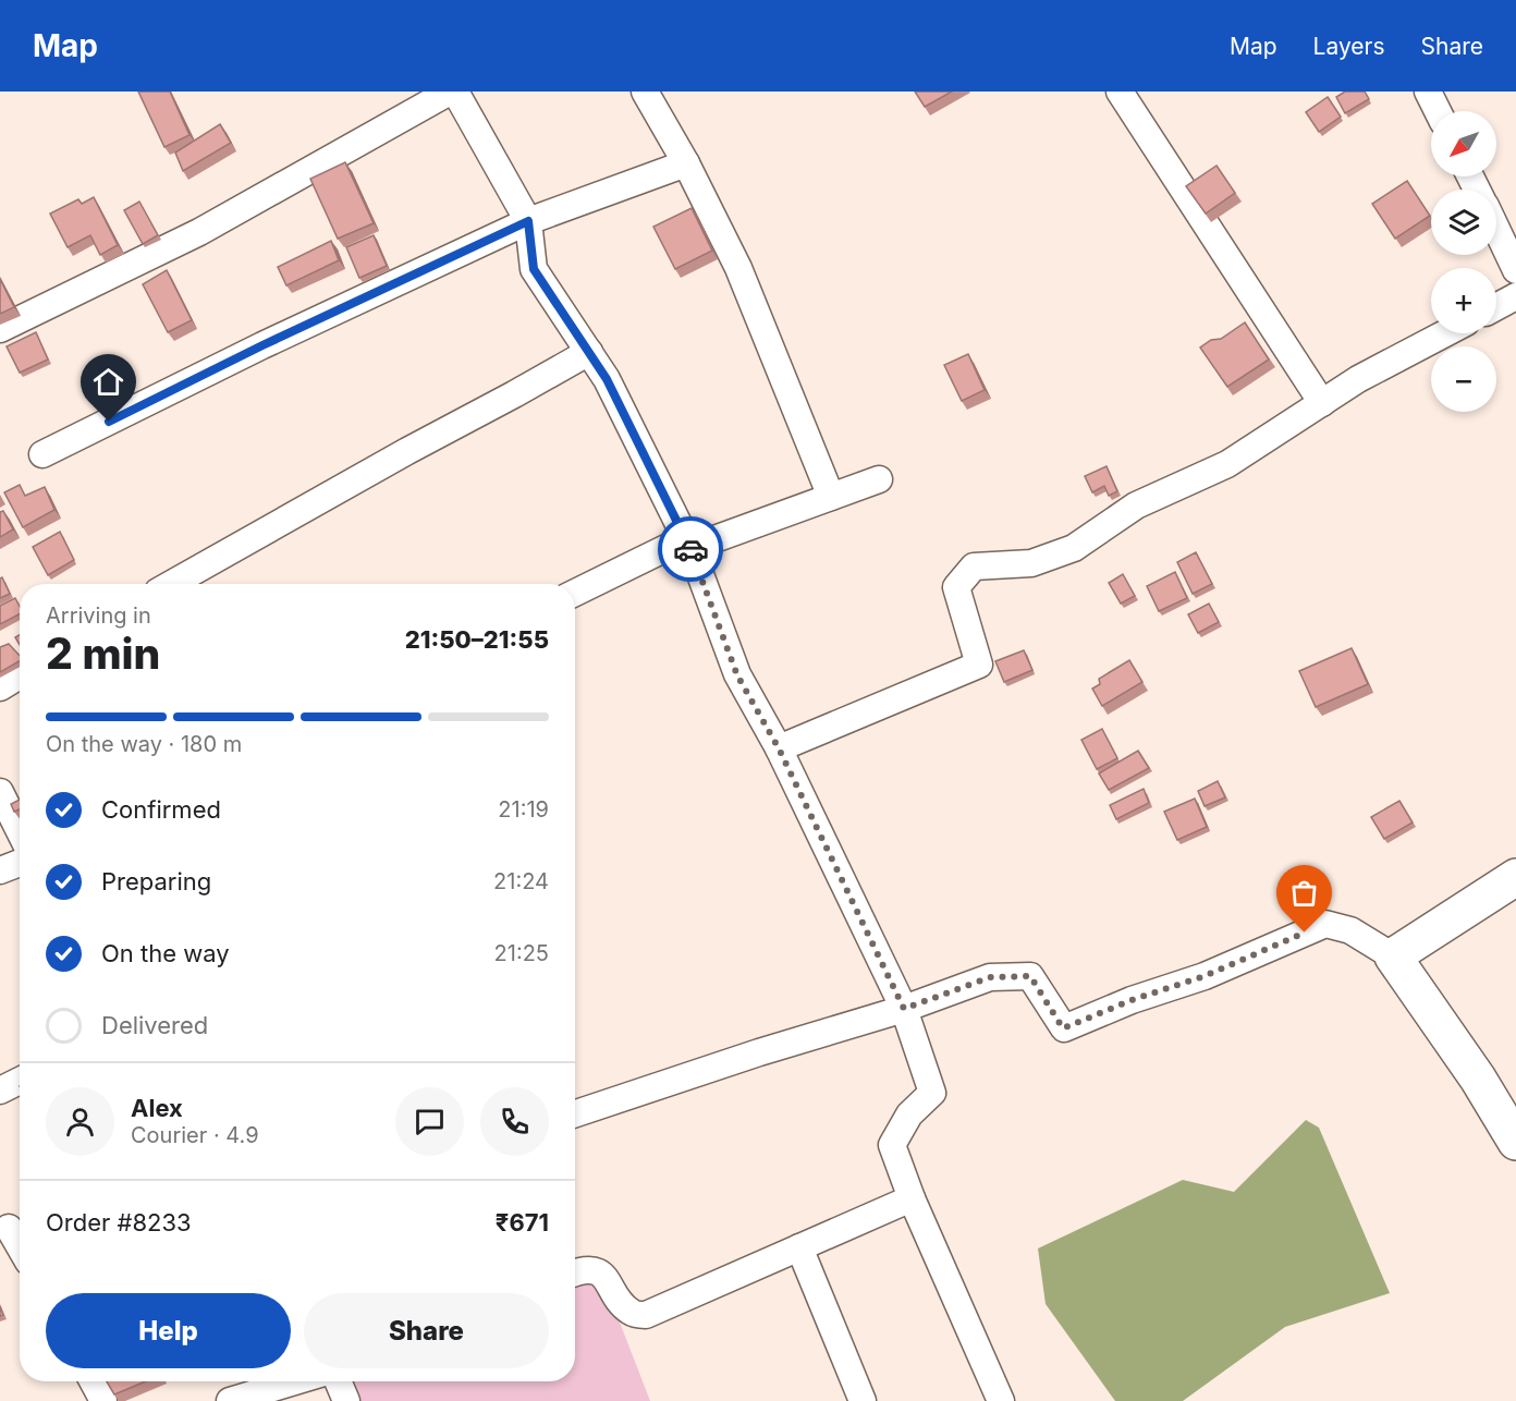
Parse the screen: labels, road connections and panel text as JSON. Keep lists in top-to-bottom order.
{
  "north": "bottom left",
  "page": {
    "header": "Map",
    "nav": ["Map", "Layers", "Share"],
    "map_buttons": ["+", "−"],
    "heading": ["2 min", "Arriving in", "21:50–21:55"],
    "panel": [
      "Alex",
      "Courier · 4.9",
      "Order #8233",
      "₹671"
    ],
    "bar": "On the way · 180 m",
    "list": [
      ["Confirmed", "21:19"],
      ["Preparing", "21:24"],
      ["On the way", "21:25"],
      "Delivered"
    ],
    "buttons": ["Help", "Share"]
  }
}
